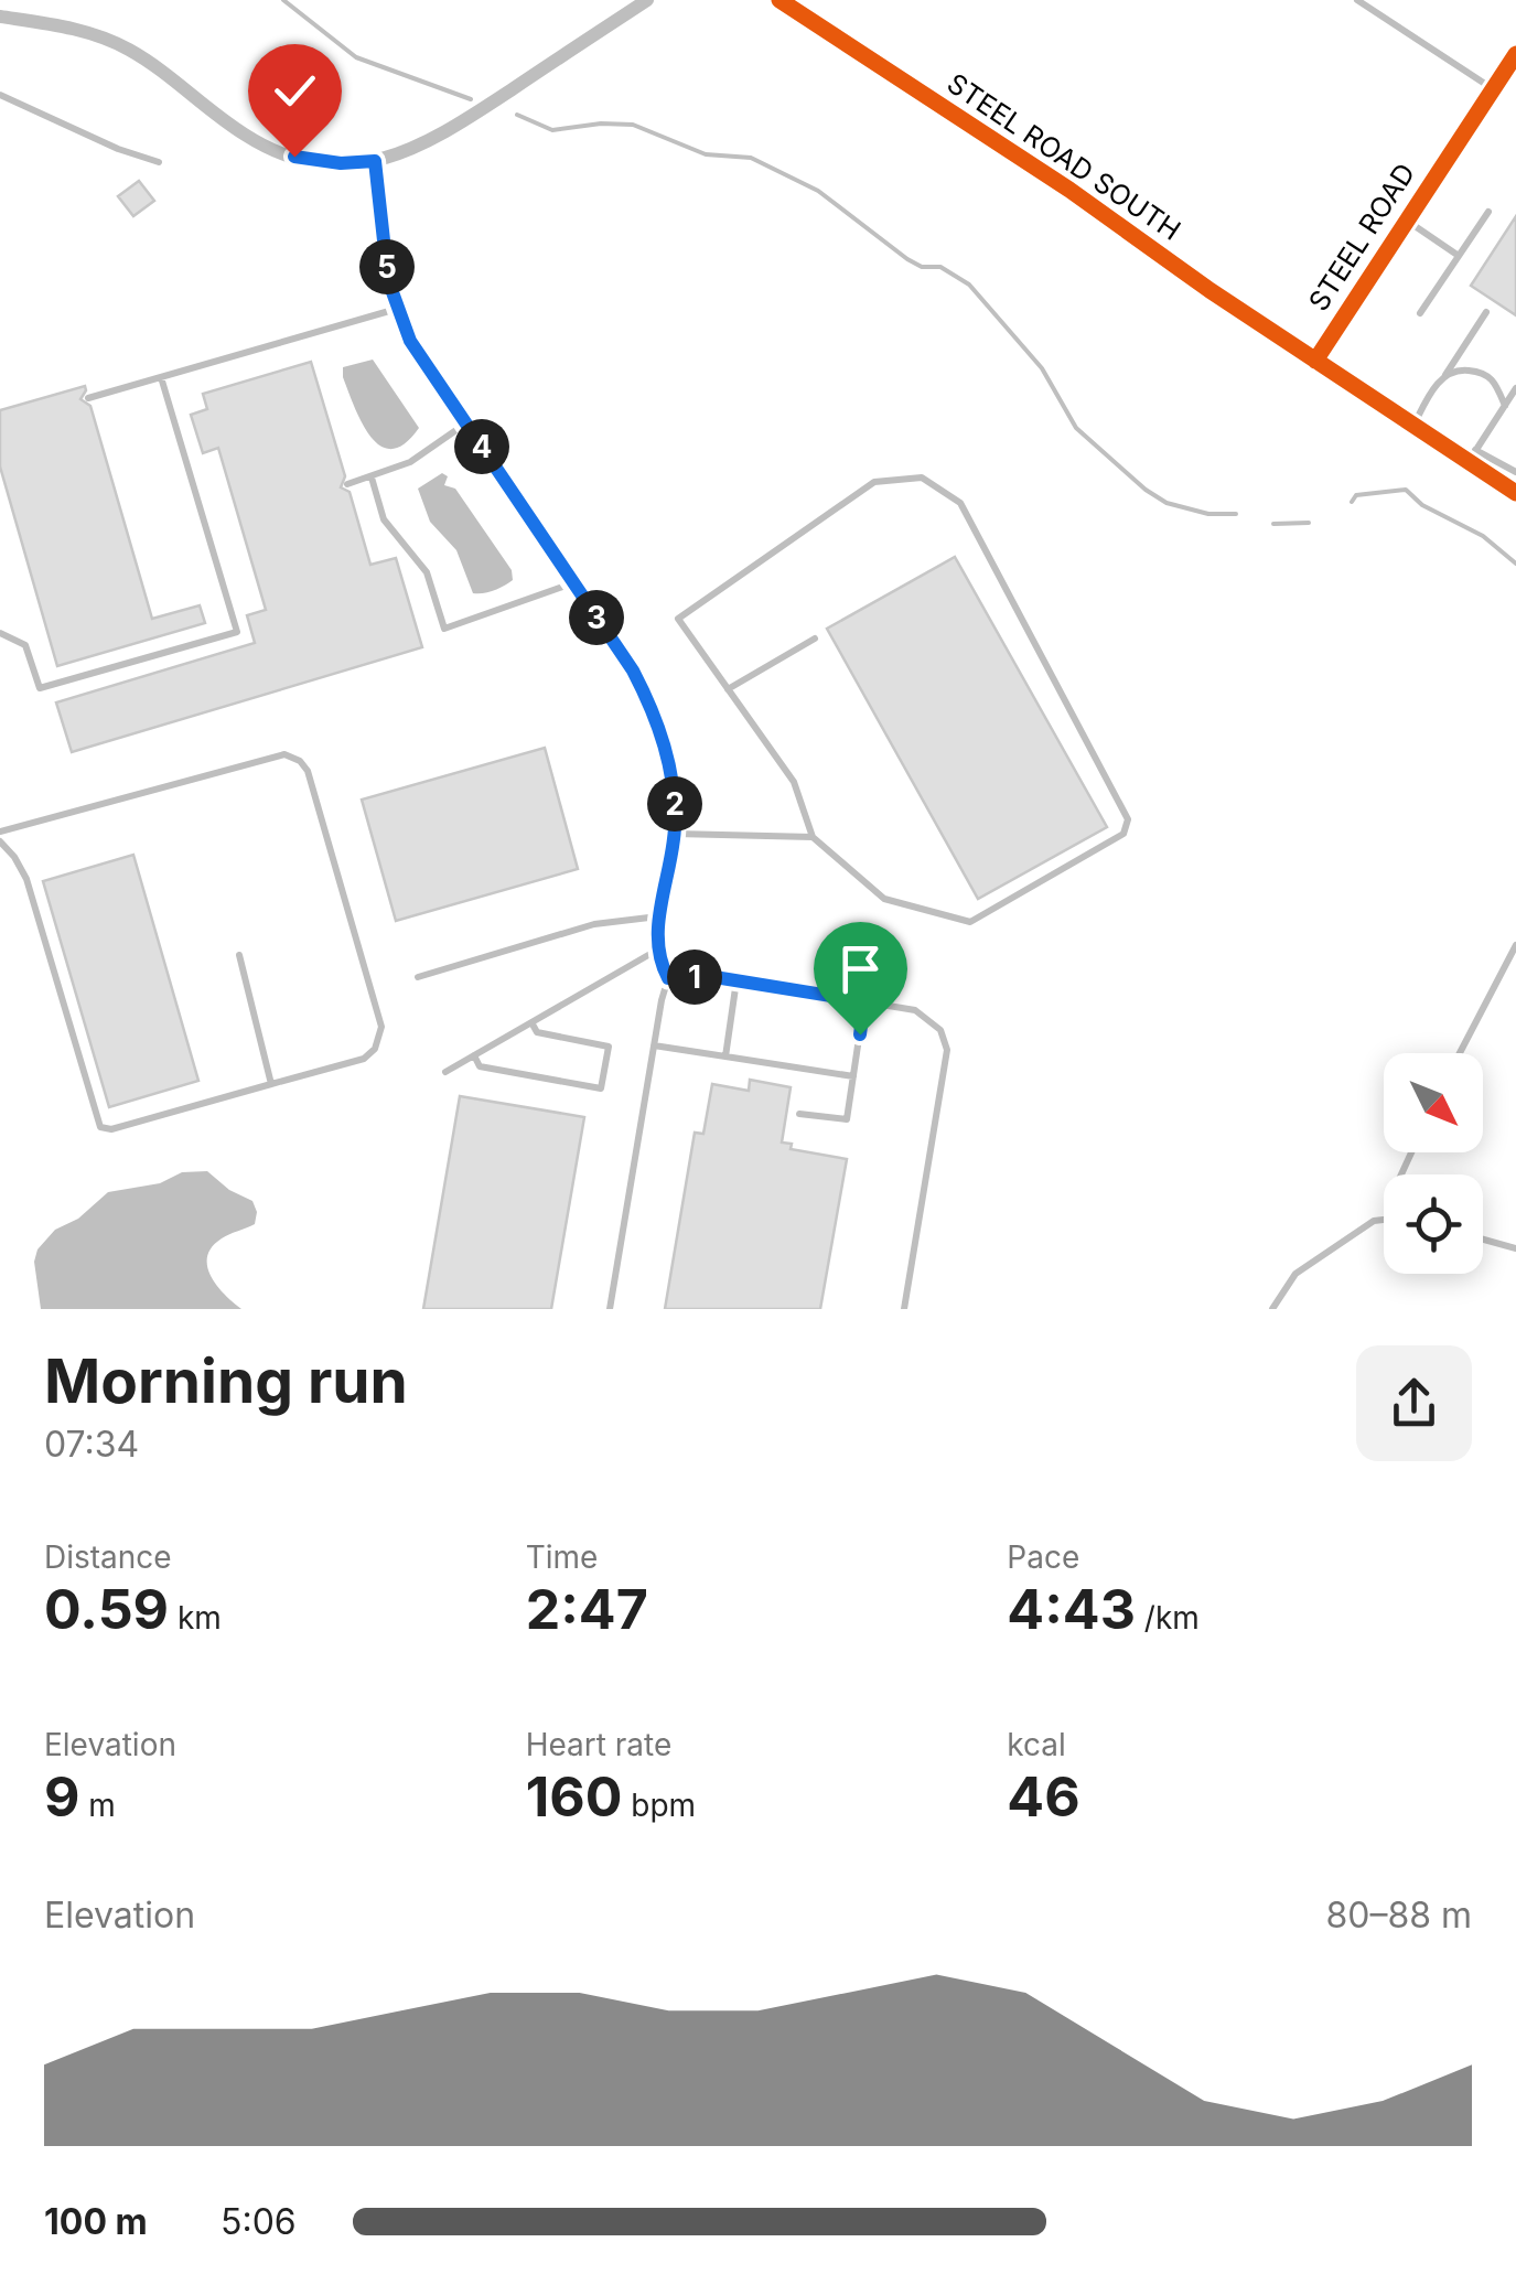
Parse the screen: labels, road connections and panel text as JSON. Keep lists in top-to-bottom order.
{
  "streets": {
    "street": ["STEEL ROAD SOUTH", "STEEL ROAD"]
  },
  "crossings": [
    ["STEEL ROAD SOUTH", "STEEL ROAD"]
  ],
  "north": "bottom right",
  "page": {
    "pins": [
      "5",
      "4",
      "3",
      "2",
      "1"
    ],
    "heading": ["Morning run", "07:34"],
    "stats": [
      ["Distance", "0.59 km"],
      ["Time", "2:47"],
      ["Pace", "4:43 /km"],
      ["Elevation", "9 m"],
      ["Heart rate", "160 bpm"],
      ["kcal", "46"]
    ],
    "chart": ["Elevation", "80–88 m"],
    "list": [
      {
        "name": "100 m",
        "note": "5:06"
      }
    ]
  }
}
